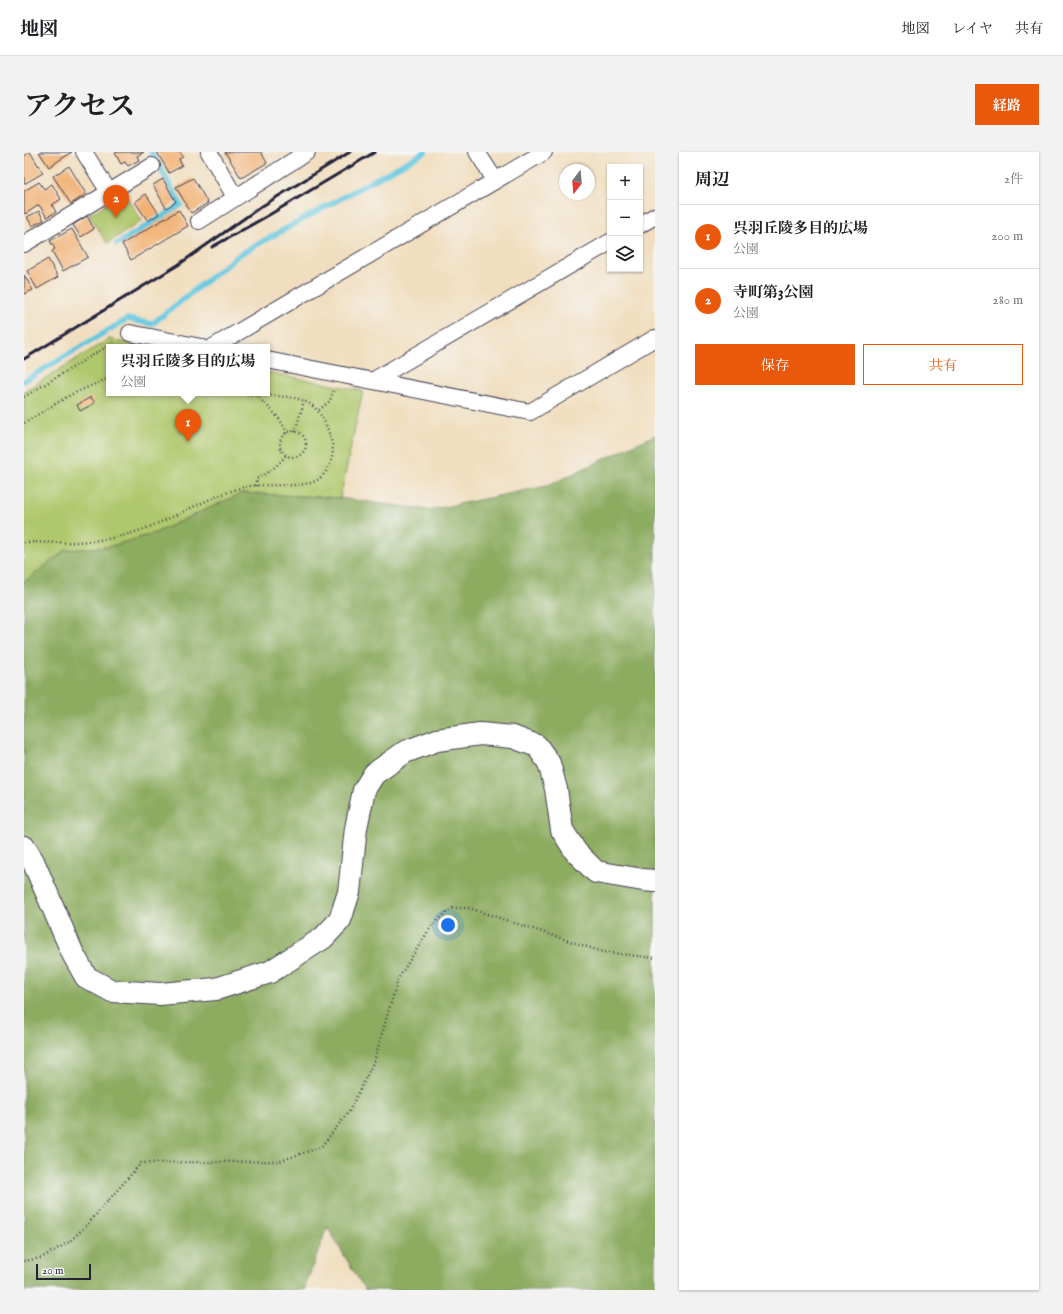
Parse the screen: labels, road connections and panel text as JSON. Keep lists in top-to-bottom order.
{
  "scale_bar": "20 m",
  "north": "bottom",
  "page": {
    "header": "地図",
    "nav": ["地図", "レイヤ", "共有"],
    "title": "アクセス",
    "buttons": [
      "経路",
      ["保存", "共有"]
    ],
    "heading": ["周辺", "2件"],
    "map_buttons": ["+", "−"],
    "pins": ["2", "1"],
    "list": [
      {
        "mark": "1",
        "name": "呉羽丘陵多目的広場",
        "note": "公園",
        "value": "200 m"
      },
      {
        "mark": "2",
        "name": "寺町第3公園",
        "note": "公園",
        "value": "280 m"
      }
    ],
    "popup": ["呉羽丘陵多目的広場", "公園"],
    "scale": "20 m"
  }
}
